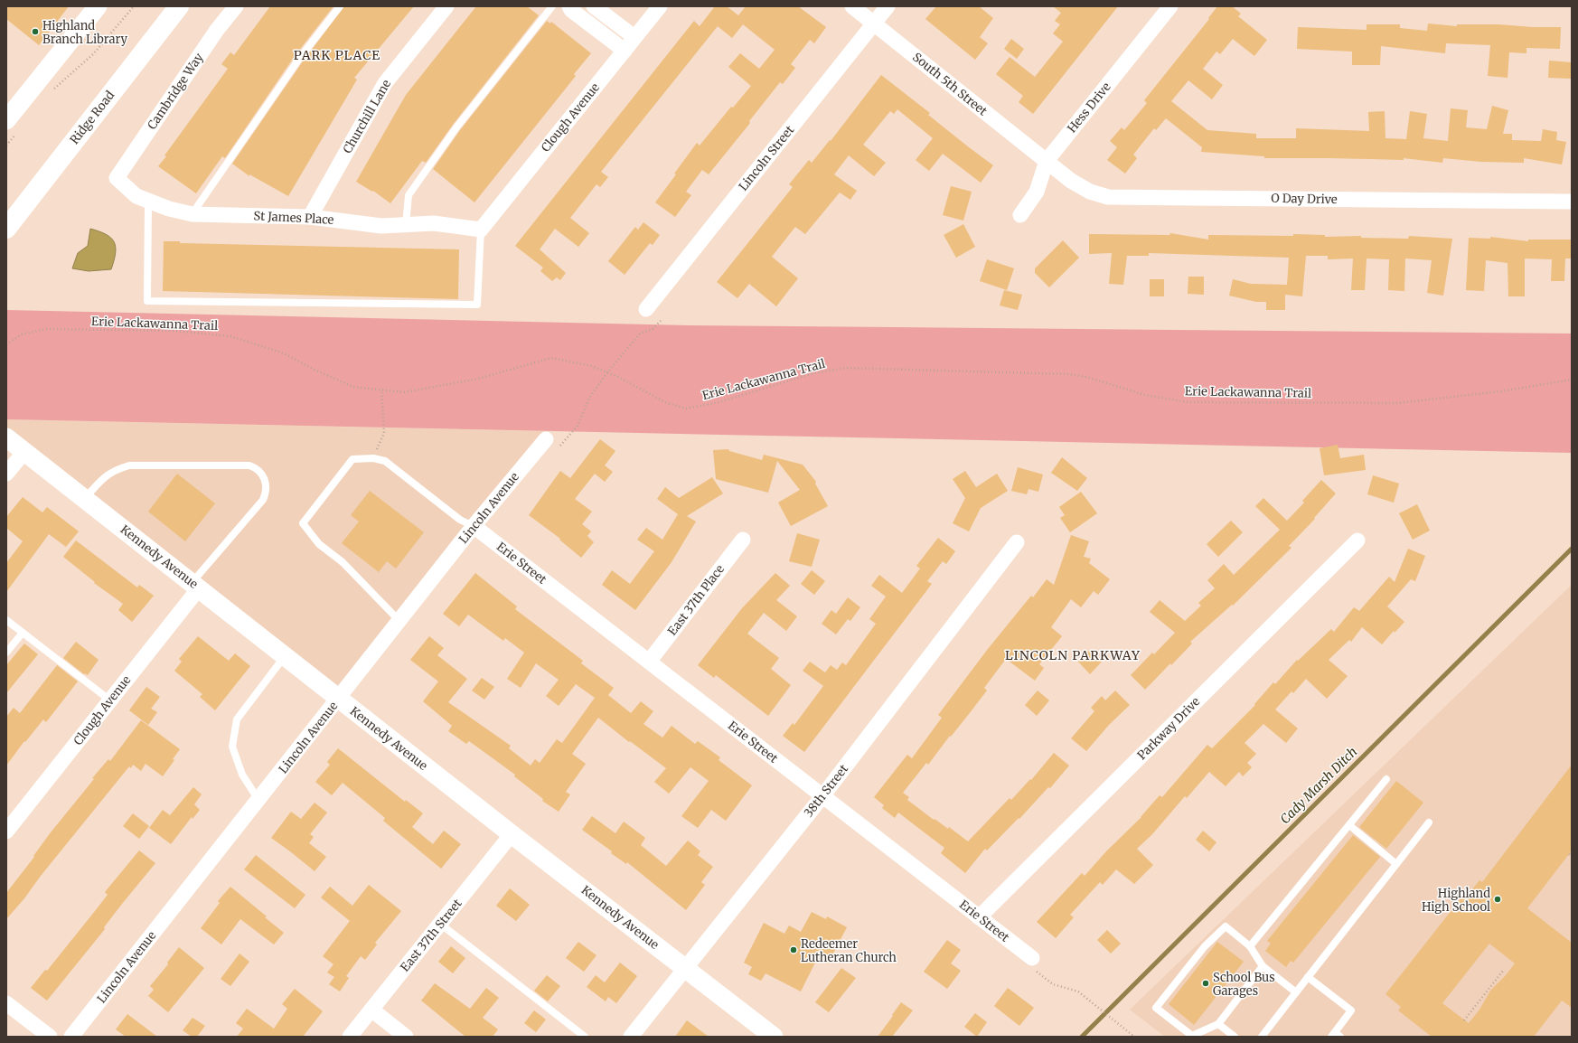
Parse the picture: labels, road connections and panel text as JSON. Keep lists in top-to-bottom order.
{
  "streets": {
    "main road": ["Ridge Road"],
    "street": [
      "South 5th Street",
      "Cambridge Way",
      "Hess Drive",
      "Churchill Lane",
      "Clough Avenue",
      "Lincoln Street",
      "O Day Drive",
      "St James Place",
      "Lincoln Avenue",
      "Kennedy Avenue",
      "Erie Street",
      "East 37th Place",
      "Parkway Drive",
      "38th Street",
      "East 37th Street"
    ],
    "path": ["Erie Lackawanna Trail"]
  },
  "crossings": [
    ["South 5th Street", "Hess Drive"],
    ["South 5th Street", "Lincoln Street"],
    ["South 5th Street", "O Day Drive"],
    ["Cambridge Way", "St James Place"],
    ["Hess Drive", "O Day Drive"],
    ["Churchill Lane", "St James Place"],
    ["Clough Avenue", "St James Place"],
    ["Clough Avenue", "Kennedy Avenue"],
    ["Lincoln Avenue", "Kennedy Avenue"],
    ["Lincoln Avenue", "Erie Street"],
    ["Kennedy Avenue", "38th Street"],
    ["Kennedy Avenue", "East 37th Street"],
    ["Erie Street", "East 37th Place"],
    ["Erie Street", "Parkway Drive"],
    ["Erie Street", "38th Street"]
  ],
  "districts": ["PARK PLACE", "LINCOLN PARKWAY"],
  "water": ["Cady Marsh Ditch"],
  "places": [
    "Highland Branch Library",
    "Highland High School",
    "Redeemer Lutheran Church",
    "School Bus Garages"
  ]
}
